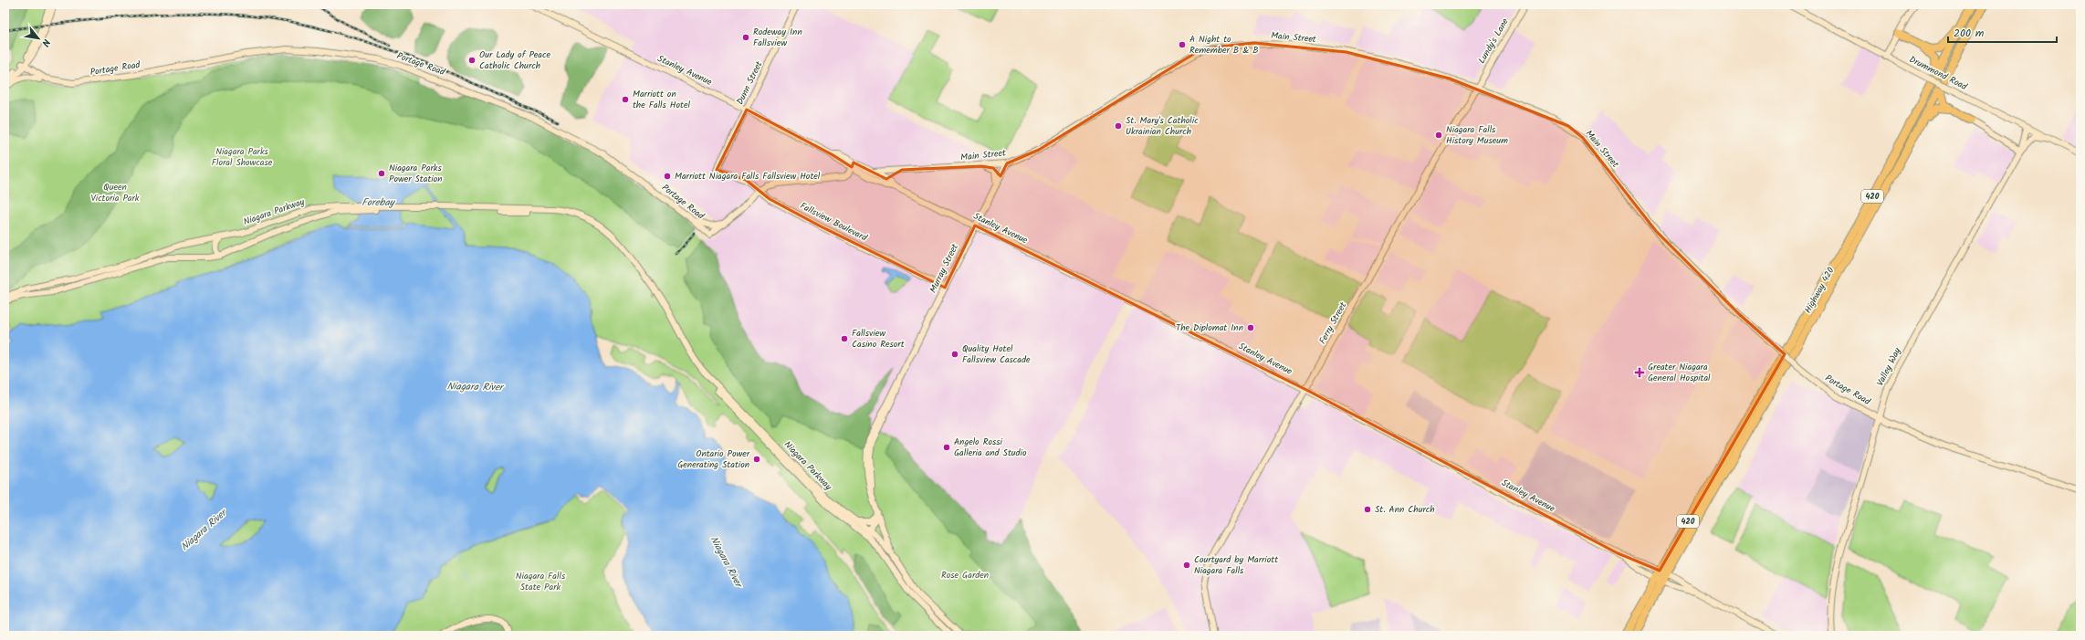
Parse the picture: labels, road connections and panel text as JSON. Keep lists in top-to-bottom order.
{
  "streets": {
    "highway": ["420", "Highway 420"],
    "main road": [
      "Main Street",
      "Lundy's Lane",
      "Portage Road",
      "Stanley Avenue",
      "Drummond Road",
      "Dunn Street",
      "Niagara Parkway",
      "Fallsview Boulevard",
      "Murray Street",
      "Ferry Street",
      "Valley Way"
    ]
  },
  "crossings": [
    ["Main Street", "Lundy's Lane"],
    ["Main Street", "Portage Road"],
    ["Main Street", "Stanley Avenue"],
    ["Main Street", "Murray Street"],
    ["Main Street", "Ferry Street"],
    ["Lundy's Lane", "Ferry Street"],
    ["Portage Road", "Fallsview Boulevard"],
    ["Portage Road", "Valley Way"],
    ["Stanley Avenue", "Dunn Street"],
    ["Stanley Avenue", "420"],
    ["Stanley Avenue", "Murray Street"],
    ["Stanley Avenue", "Highway 420"],
    ["Stanley Avenue", "Ferry Street"],
    ["Drummond Road", "Valley Way"],
    ["Dunn Street", "Fallsview Boulevard"],
    ["420", "Highway 420"],
    ["Niagara Parkway", "Murray Street"],
    ["Fallsview Boulevard", "Murray Street"]
  ],
  "water": ["Forebay", "Niagara River"],
  "parks": [
    "Niagara Parks Floral Showcase",
    "Queen Victoria Park",
    "Rose Garden",
    "Niagara Falls State Park"
  ],
  "places": {
    "other": [
      "Rodeway Inn Fallsview",
      "A Night to Remember B & B",
      "Our Lady of Peace Catholic Church",
      "Marriott on the Falls Hotel",
      "St. Mary's Catholic Ukrainian Church",
      "Niagara Falls History Museum",
      "Niagara Parks Power Station",
      "Marriott Niagara Falls Fallsview Hotel",
      "The Diplomat Inn",
      "Fallsview Casino Resort",
      "Quality Hotel Fallsview Cascade",
      "Angelo Rossi Galleria and Studio",
      "Ontario Power Generating Station",
      "St. Ann Church",
      "Courtyard by Marriott Niagara Falls"
    ],
    "health": ["Greater Niagara General Hospital"]
  },
  "scale_bar": "200 m",
  "north": "bottom right"
}
